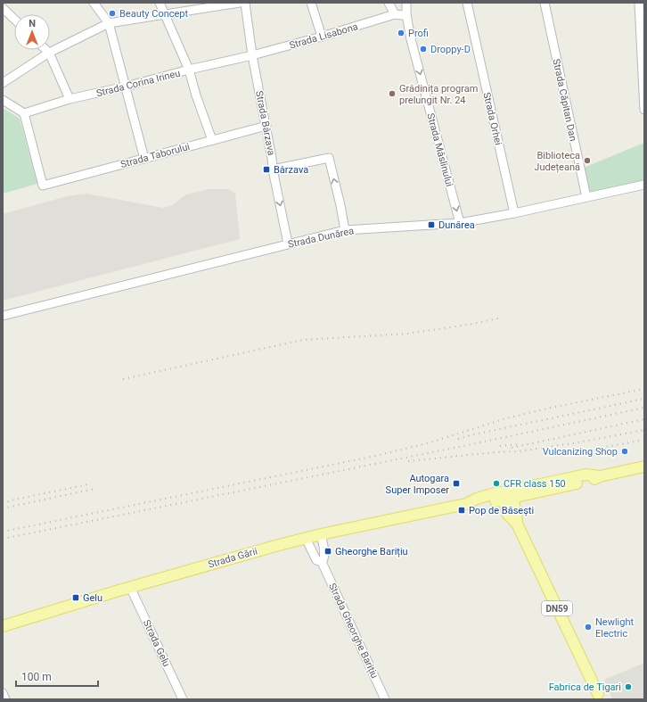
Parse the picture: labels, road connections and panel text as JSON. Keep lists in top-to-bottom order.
{
  "streets": {
    "main road": ["Strada Gării", "DN59"],
    "street": [
      "Strada Lisabona",
      "Strada Corina Irineu",
      "Strada Căpitan Dan",
      "Strada Orhei",
      "Strada Bârzava",
      "Strada Măslinului",
      "Strada Taborului",
      "Strada Dunărea",
      "Strada Gheorghe Barițiu",
      "Strada Gelu"
    ]
  },
  "crossings": [
    ["Strada Lisabona", "Strada Corina Irineu"],
    ["Strada Lisabona", "Strada Bârzava"],
    ["Strada Corina Irineu", "Strada Bârzava"],
    ["Strada Corina Irineu", "Strada Taborului"],
    ["Strada Căpitan Dan", "Strada Dunărea"],
    ["Strada Orhei", "Strada Dunărea"],
    ["Strada Bârzava", "Strada Taborului"],
    ["Strada Bârzava", "Strada Dunărea"],
    ["Strada Măslinului", "Strada Dunărea"],
    ["Strada Gării", "DN59"],
    ["Strada Gării", "Strada Gheorghe Barițiu"],
    ["Strada Gării", "Strada Gelu"]
  ],
  "one_way": ["Strada Măslinului"],
  "places": {
    "other": [
      "Beauty Concept",
      "Profi",
      "Droppy-D",
      "Grădinița program prelungit Nr. 24",
      "Biblioteca Județeană",
      "Vulcanizing Shop",
      "CFR class 150",
      "Newlight Electric",
      "Fabrica de Tigari"
    ],
    "transit": [
      "Bârzava",
      "Dunărea",
      "Autogara Super Imposer",
      "Pop de Băsești",
      "Gheorghe Barițiu",
      "Gelu"
    ]
  },
  "scale_bar": "100 m",
  "north": "top"
}
